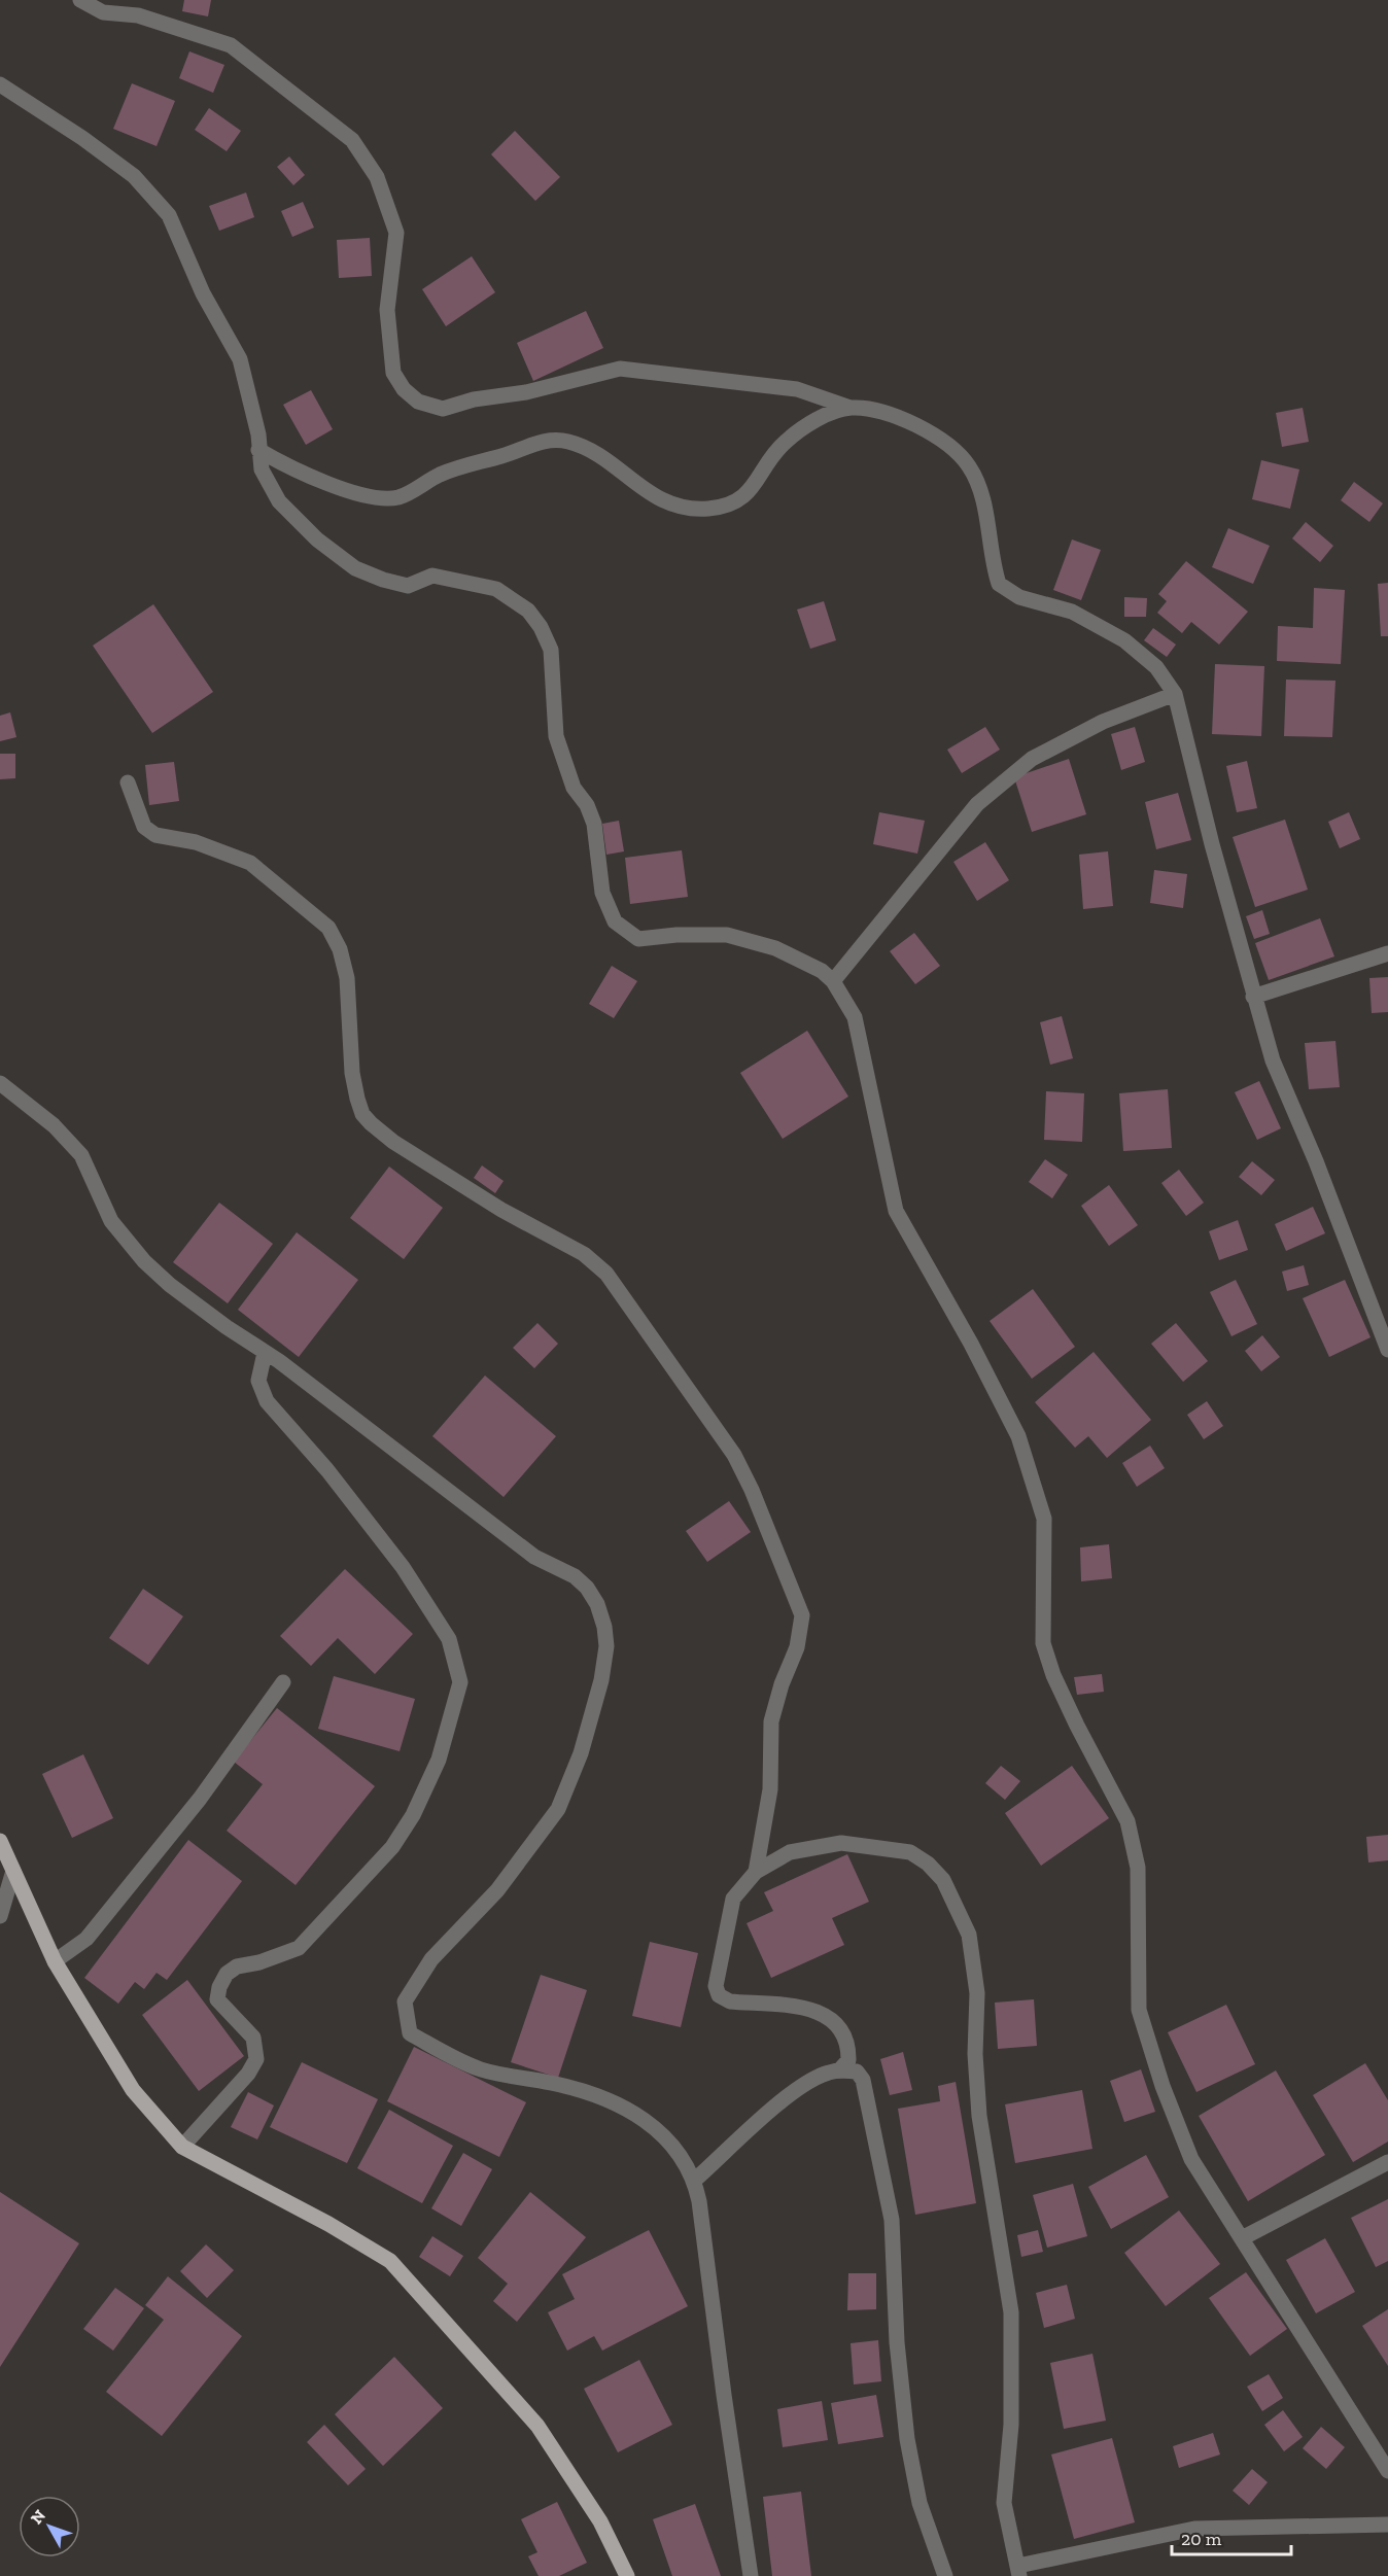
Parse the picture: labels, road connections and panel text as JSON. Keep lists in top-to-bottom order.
{
  "scale_bar": "20 m",
  "north": "top left"
}
